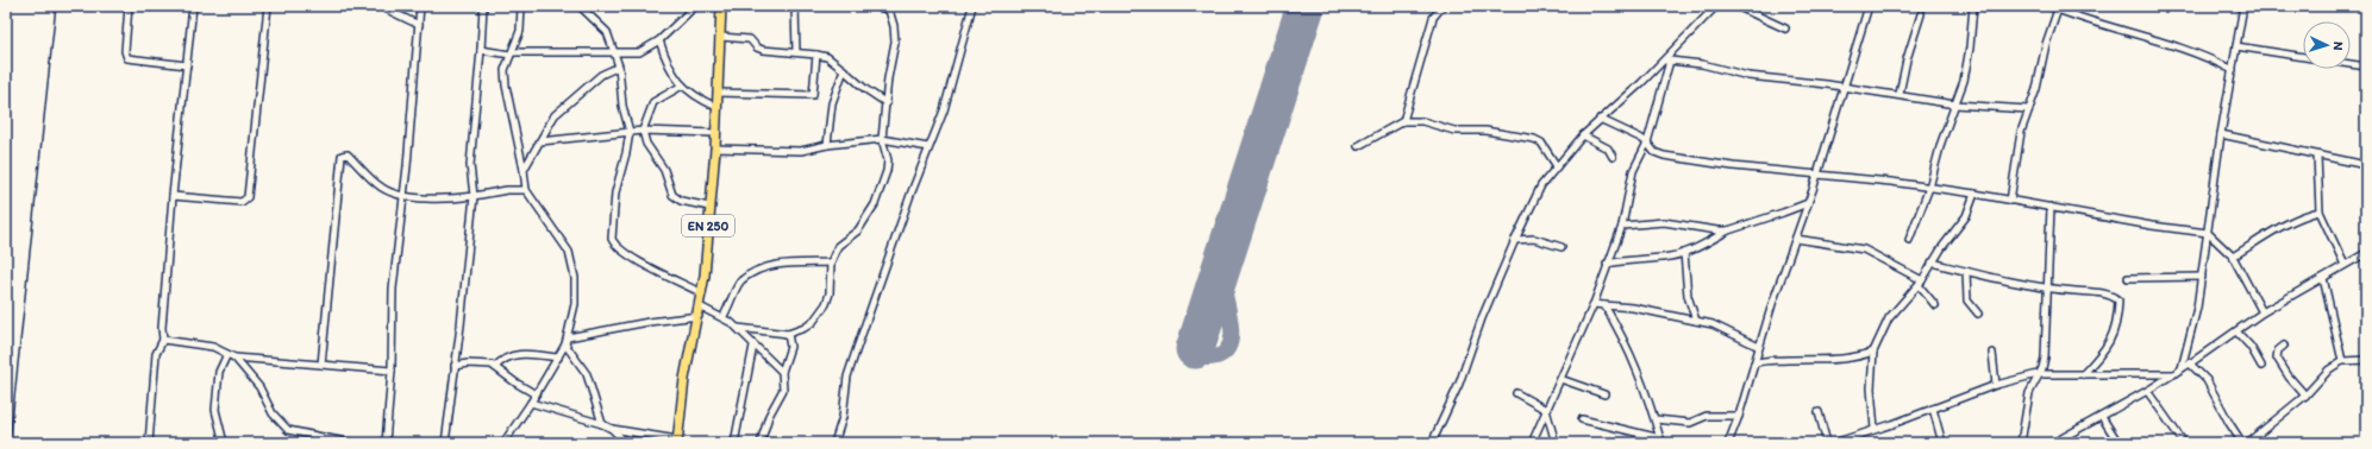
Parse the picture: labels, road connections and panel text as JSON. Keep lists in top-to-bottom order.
{
  "streets": {
    "main road": ["EN 250"]
  },
  "north": "right"
}
